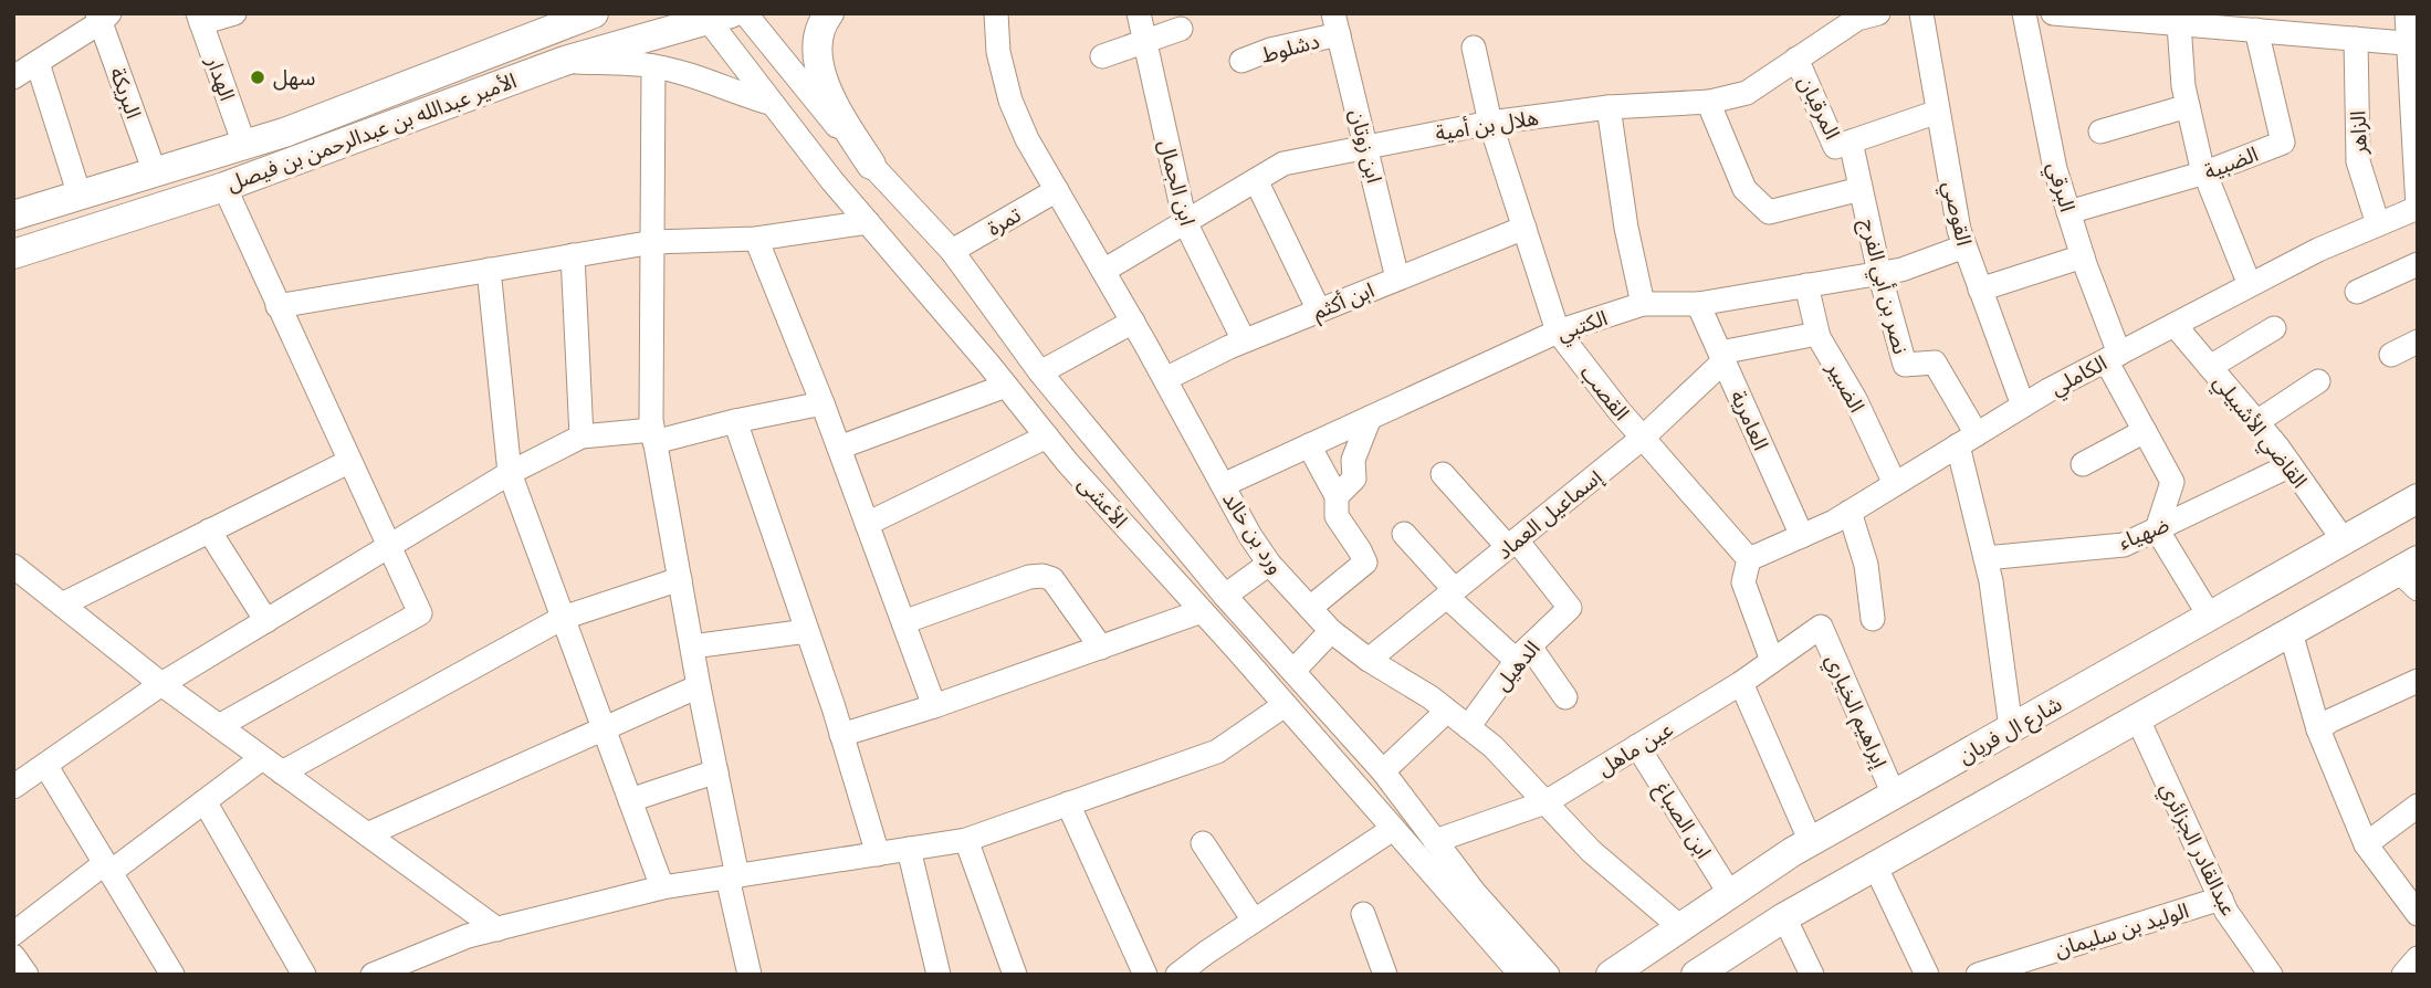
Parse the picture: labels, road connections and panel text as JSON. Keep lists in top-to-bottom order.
{
  "streets": {
    "main road": ["الأمير عبدالله بن عبدالرحمن بن فيصل", "شارع ال فريان"],
    "street": [
      "دشلوط",
      "الهدار",
      "البريكة",
      "المرقبان",
      "هلال بن أمية",
      "الزاهر",
      "ابن زوتان",
      "الضبية",
      "ابن الجمال",
      "البرقي",
      "القوصي",
      "تمرة",
      "نصر بن أبي الفرج",
      "ابن أكثم",
      "الكتبي",
      "الكاملي",
      "الضبير",
      "القصب",
      "العامرية",
      "القاضي الأشبيلي",
      "الأعشى",
      "إسماعيل العماد",
      "ورد بن خالد",
      "ضهياء",
      "الدهيل",
      "إبراهيم الخياري",
      "عين ماهل",
      "ابن الصباغ",
      "عبدالقادر الجزائري",
      "الوليد بن سليمان"
    ]
  },
  "crossings": [
    ["دشلوط", "ابن زوتان"],
    ["الهدار", "الأمير عبدالله بن عبدالرحمن بن فيصل"],
    ["البريكة", "الأمير عبدالله بن عبدالرحمن بن فيصل"],
    ["المرقبان", "هلال بن أمية"],
    ["المرقبان", "القوصي"],
    ["المرقبان", "نصر بن أبي الفرج"],
    ["هلال بن أمية", "ابن زوتان"],
    ["هلال بن أمية", "ابن الجمال"],
    ["هلال بن أمية", "القصب"],
    ["هلال بن أمية", "ورد بن خالد"],
    ["الأمير عبدالله بن عبدالرحمن بن فيصل", "الأعشى"],
    ["الزاهر", "الكاملي"],
    ["ابن زوتان", "ابن أكثم"],
    ["الضبية", "البرقي"],
    ["ابن الجمال", "ابن أكثم"],
    ["البرقي", "الكاملي"],
    ["البرقي", "ضهياء"],
    ["القوصي", "الكتبي"],
    ["القوصي", "الكاملي"],
    ["تمرة", "الأعشى"],
    ["تمرة", "ورد بن خالد"],
    ["نصر بن أبي الفرج", "الكتبي"],
    ["نصر بن أبي الفرج", "الكاملي"],
    ["نصر بن أبي الفرج", "ضهياء"],
    ["نصر بن أبي الفرج", "شارع ال فريان"],
    ["ابن أكثم", "القصب"],
    ["ابن أكثم", "ورد بن خالد"],
    ["الكتبي", "الضبير"],
    ["الكتبي", "القصب"],
    ["الكتبي", "العامرية"],
    ["الكتبي", "ورد بن خالد"],
    ["الكاملي", "الضبير"],
    ["الكاملي", "القصب"],
    ["الكاملي", "العامرية"],
    ["الكاملي", "القاضي الأشبيلي"],
    ["القصب", "إسماعيل العماد"],
    ["العامرية", "إسماعيل العماد"],
    ["القاضي الأشبيلي", "ضهياء"],
    ["القاضي الأشبيلي", "شارع ال فريان"],
    ["الأعشى", "عين ماهل"],
    ["إسماعيل العماد", "ورد بن خالد"],
    ["إسماعيل العماد", "الدهيل"],
    ["ورد بن خالد", "الدهيل"],
    ["ورد بن خالد", "شارع ال فريان"],
    ["ورد بن خالد", "عين ماهل"],
    ["إبراهيم الخياري", "شارع ال فريان"],
    ["إبراهيم الخياري", "عين ماهل"],
    ["شارع ال فريان", "ابن الصباغ"],
    ["عين ماهل", "ابن الصباغ"],
    ["عبدالقادر الجزائري", "الوليد بن سليمان"]
  ],
  "places": ["سهل"]
}
